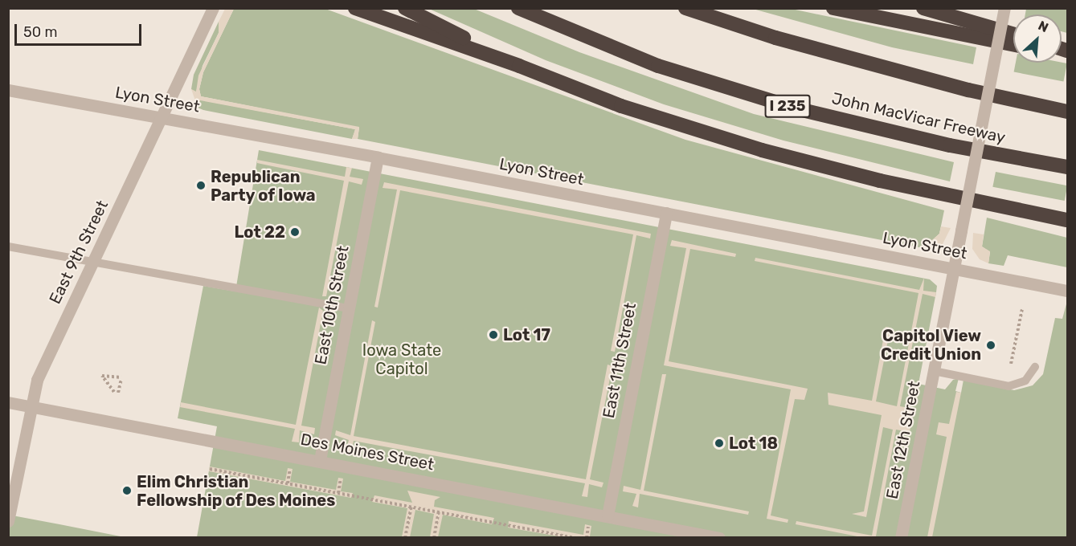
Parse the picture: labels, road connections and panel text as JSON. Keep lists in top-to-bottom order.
{
  "streets": {
    "highway": ["I 235", "John MacVicar Freeway"],
    "street": [
      "Lyon Street",
      "East 9th Street",
      "East 10th Street",
      "East 11th Street",
      "East 12th Street",
      "Des Moines Street"
    ]
  },
  "crossings": [
    ["Lyon Street", "East 9th Street"],
    ["Lyon Street", "East 10th Street"],
    ["Lyon Street", "East 11th Street"],
    ["Lyon Street", "East 12th Street"],
    ["East 9th Street", "Des Moines Street"],
    ["East 10th Street", "Des Moines Street"],
    ["East 11th Street", "Des Moines Street"]
  ],
  "parks": ["Iowa State Capitol"],
  "places": [
    "Republican Party of Iowa",
    "Lot 22",
    "Lot 17",
    "Capitol View Credit Union",
    "Lot 18",
    "Elim Christian Fellowship of Des Moines"
  ],
  "scale_bar": "50 m",
  "north": "top right"
}
